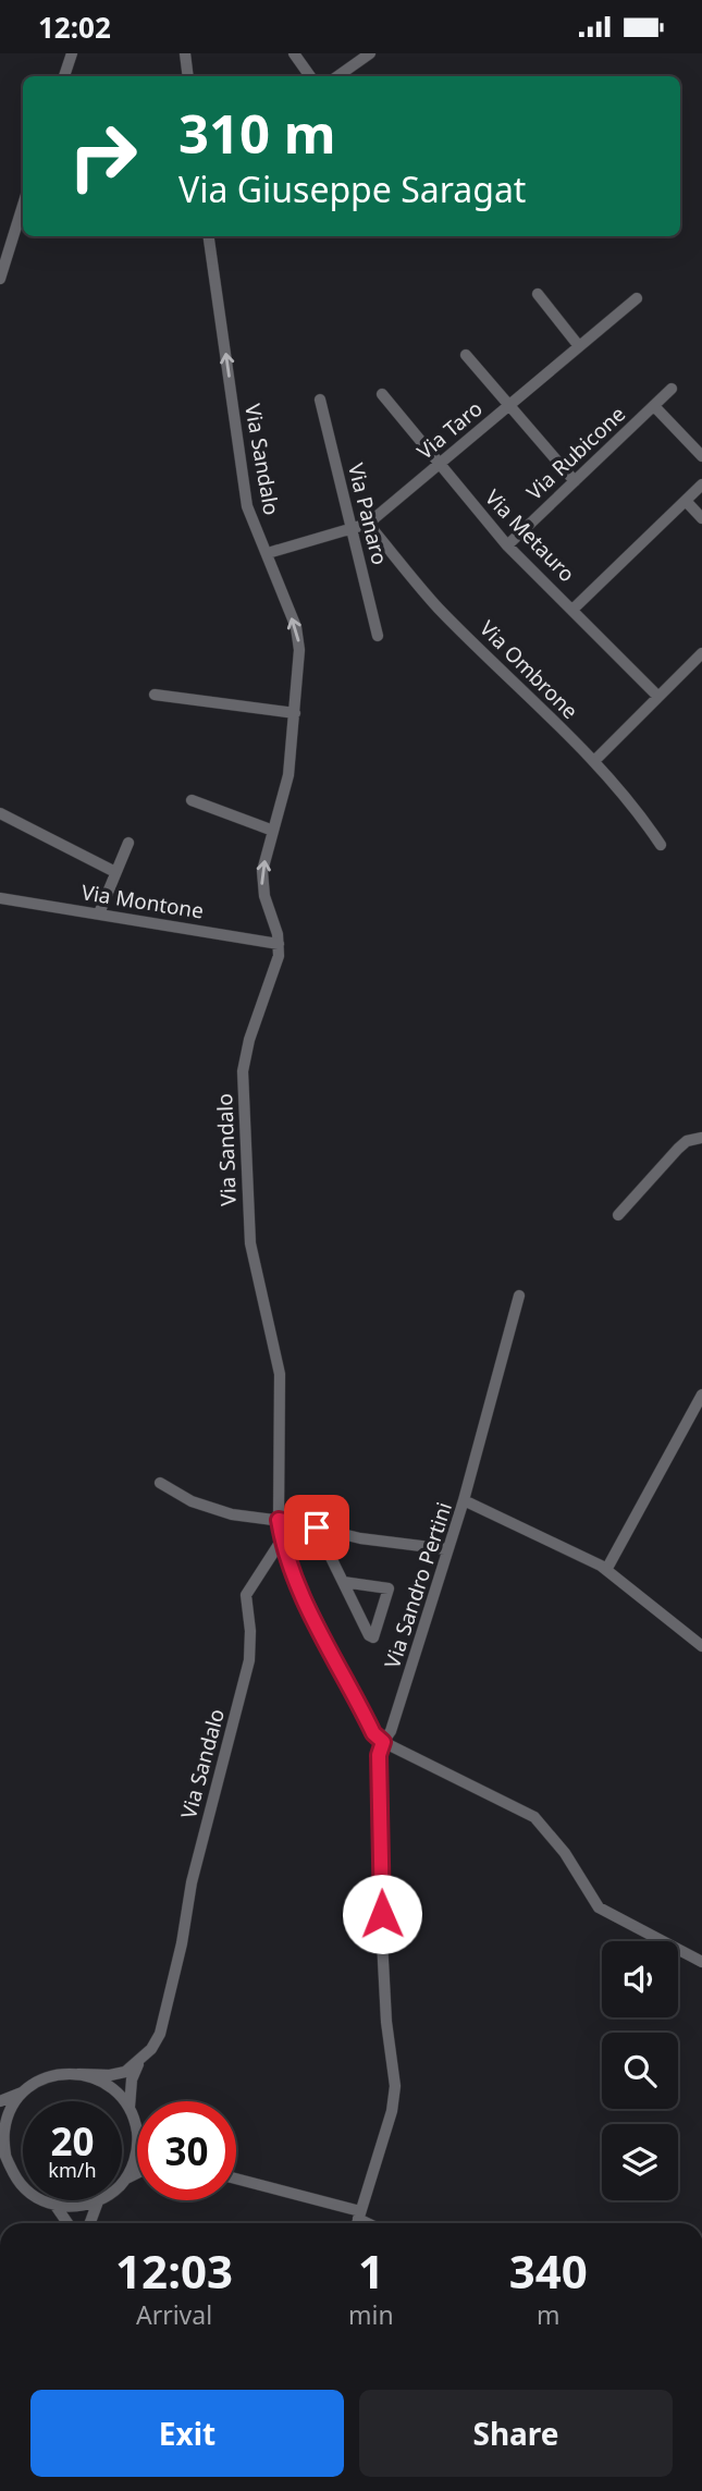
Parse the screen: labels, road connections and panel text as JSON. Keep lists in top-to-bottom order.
{
  "streets": {
    "street": [
      "Via Taro",
      "Via Rubicone",
      "Via Sandalo",
      "Via Panaro",
      "Via Metauro",
      "Via Ombrone",
      "Via Montone",
      "Via Sandro Pertini"
    ]
  },
  "crossings": [
    ["Via Taro", "Via Sandalo"],
    ["Via Taro", "Via Panaro"],
    ["Via Taro", "Via Metauro"],
    ["Via Taro", "Via Ombrone"],
    ["Via Rubicone", "Via Metauro"],
    ["Via Sandalo", "Via Montone"]
  ],
  "page": {
    "status": "12:02",
    "turn": ["310 m", "Via Giuseppe Saragat"],
    "speed": "20 km/h",
    "limit": "30",
    "eta": [
      "12:03",
      "Arrival",
      "1",
      "min",
      "340",
      "m"
    ],
    "buttons": ["Exit", "Share"]
  }
}
